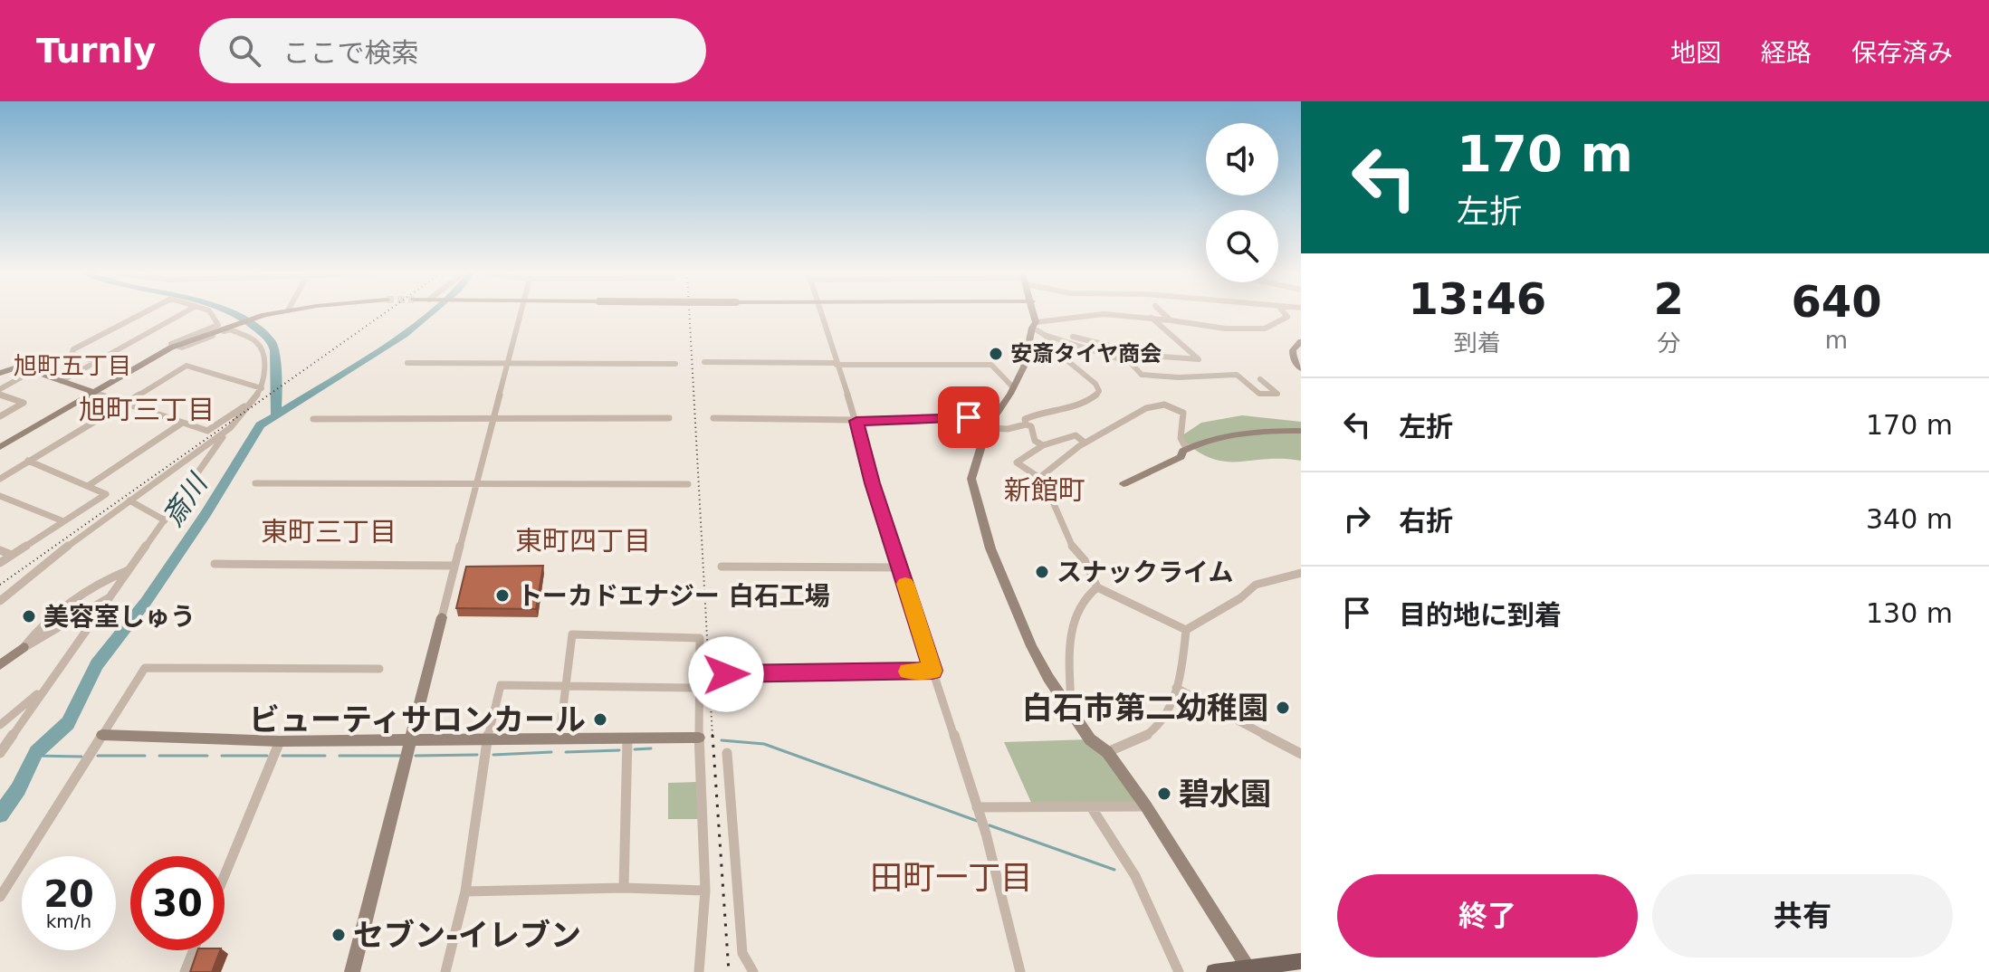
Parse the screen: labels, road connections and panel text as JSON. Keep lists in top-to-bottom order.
{
  "districts": [
    "旭町五丁目",
    "旭町三丁目",
    "新館町",
    "東町三丁目",
    "東町四丁目",
    "田町一丁目"
  ],
  "water": ["斎川"],
  "places": [
    "安斎タイヤ商会",
    "スナックライム",
    "トーカドエナジー 白石工場",
    "美容室しゅう",
    "白石市第二幼稚園",
    "ビューティサロンカール",
    "碧水園",
    "セブン-イレブン"
  ],
  "page": {
    "header": "Turnly",
    "search": "ここで検索",
    "nav": ["地図", "経路", "保存済み"],
    "turn": ["170 m", "左折"],
    "eta": [
      "13:46",
      "到着",
      "2",
      "分",
      "640",
      "m"
    ],
    "list": [
      {
        "name": "左折",
        "value": "170 m"
      },
      {
        "name": "右折",
        "value": "340 m"
      },
      {
        "name": "目的地に到着",
        "value": "130 m"
      }
    ],
    "speed": "20 km/h",
    "limit": "30",
    "buttons": ["終了", "共有"]
  }
}
